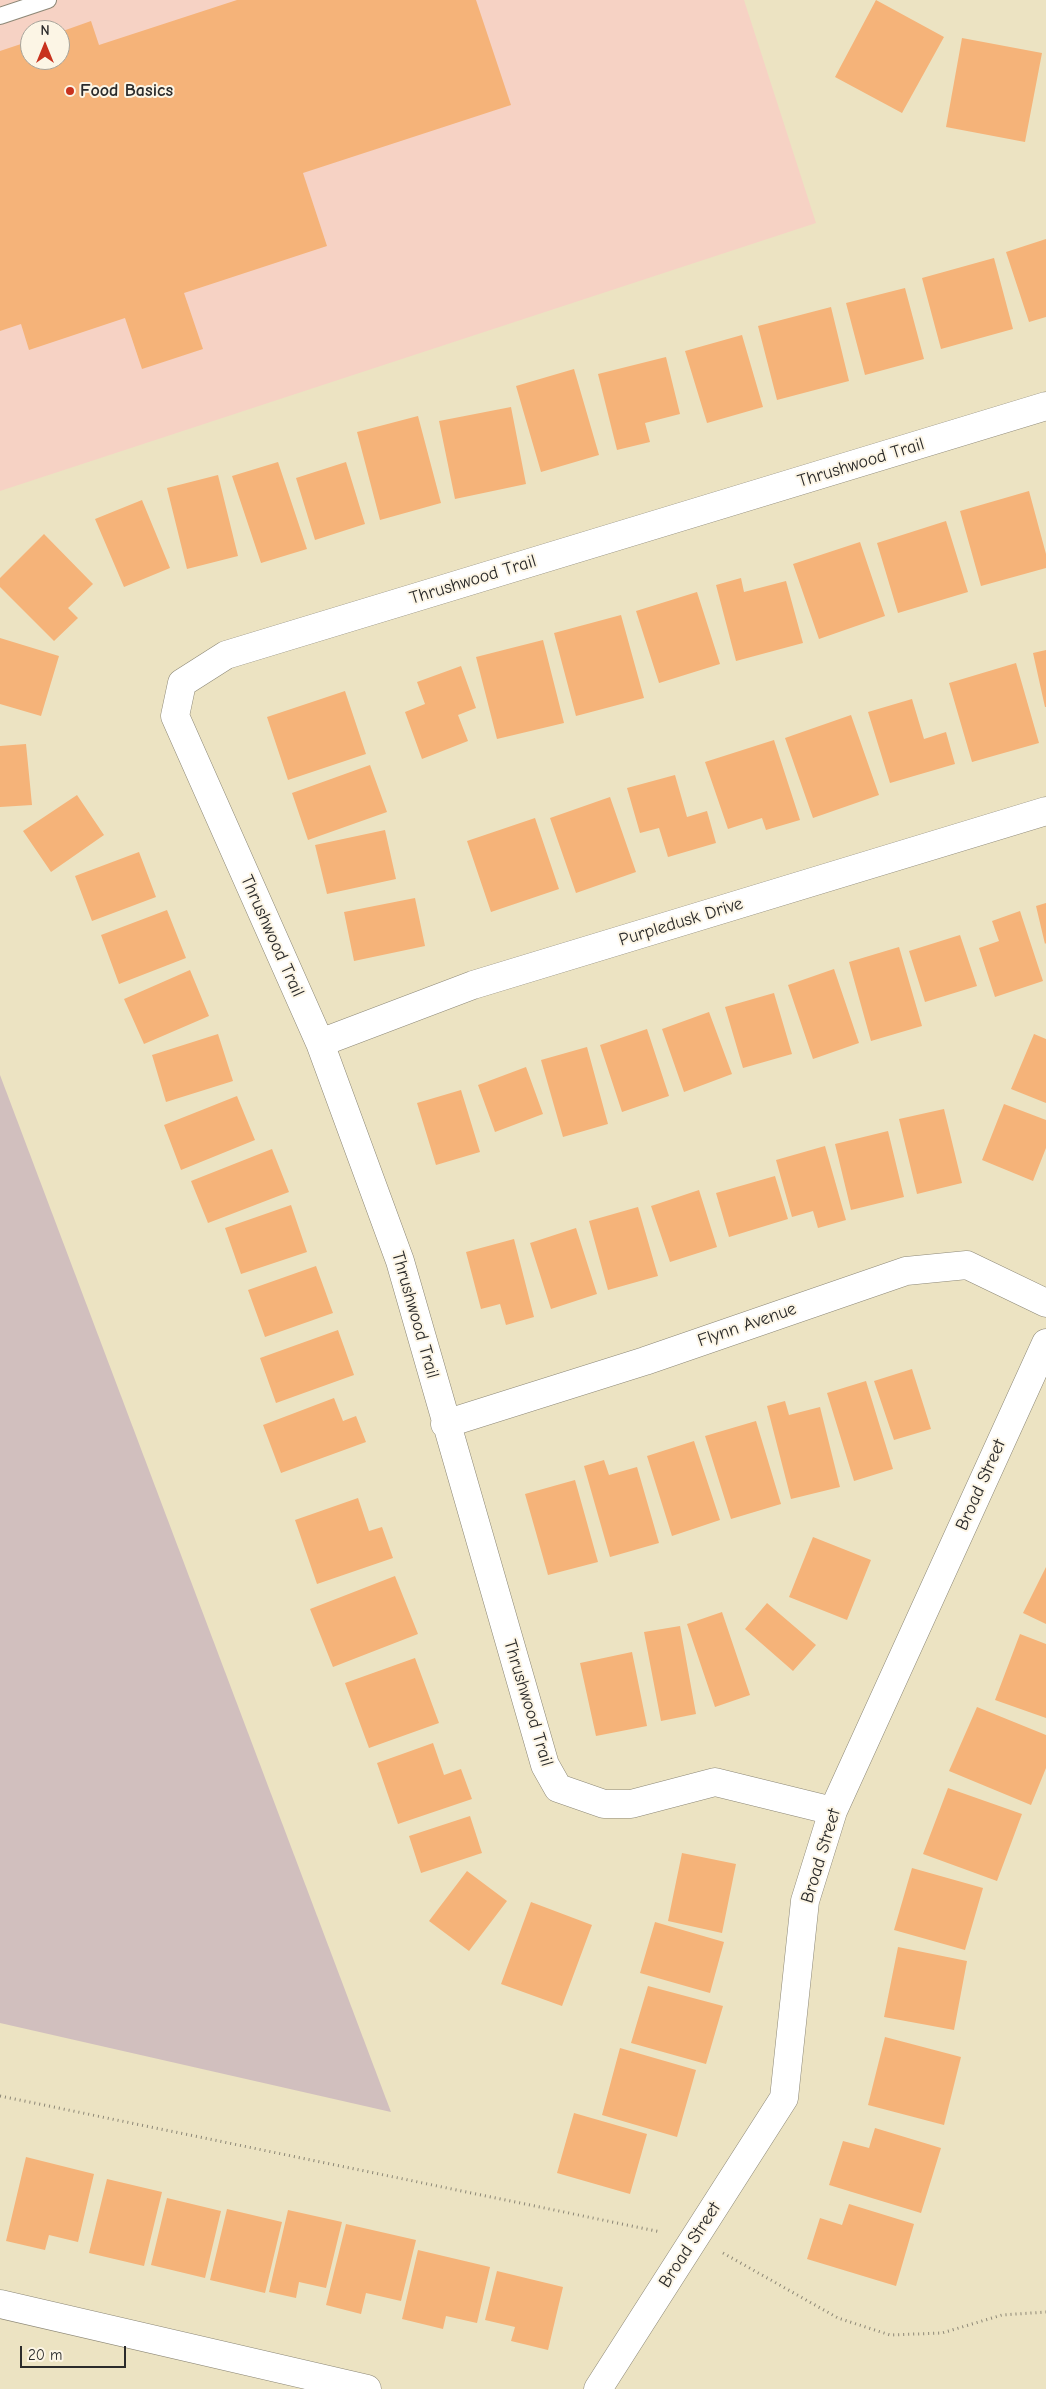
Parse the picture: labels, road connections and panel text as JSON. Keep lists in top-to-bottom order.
{
  "streets": {
    "street": [
      "Thrushwood Trail",
      "Purpledusk Drive",
      "Flynn Avenue",
      "Broad Street"
    ]
  },
  "crossings": [
    ["Thrushwood Trail", "Purpledusk Drive"],
    ["Thrushwood Trail", "Flynn Avenue"],
    ["Thrushwood Trail", "Broad Street"]
  ],
  "places": ["Food Basics"],
  "scale_bar": "20 m",
  "north": "top"
}
